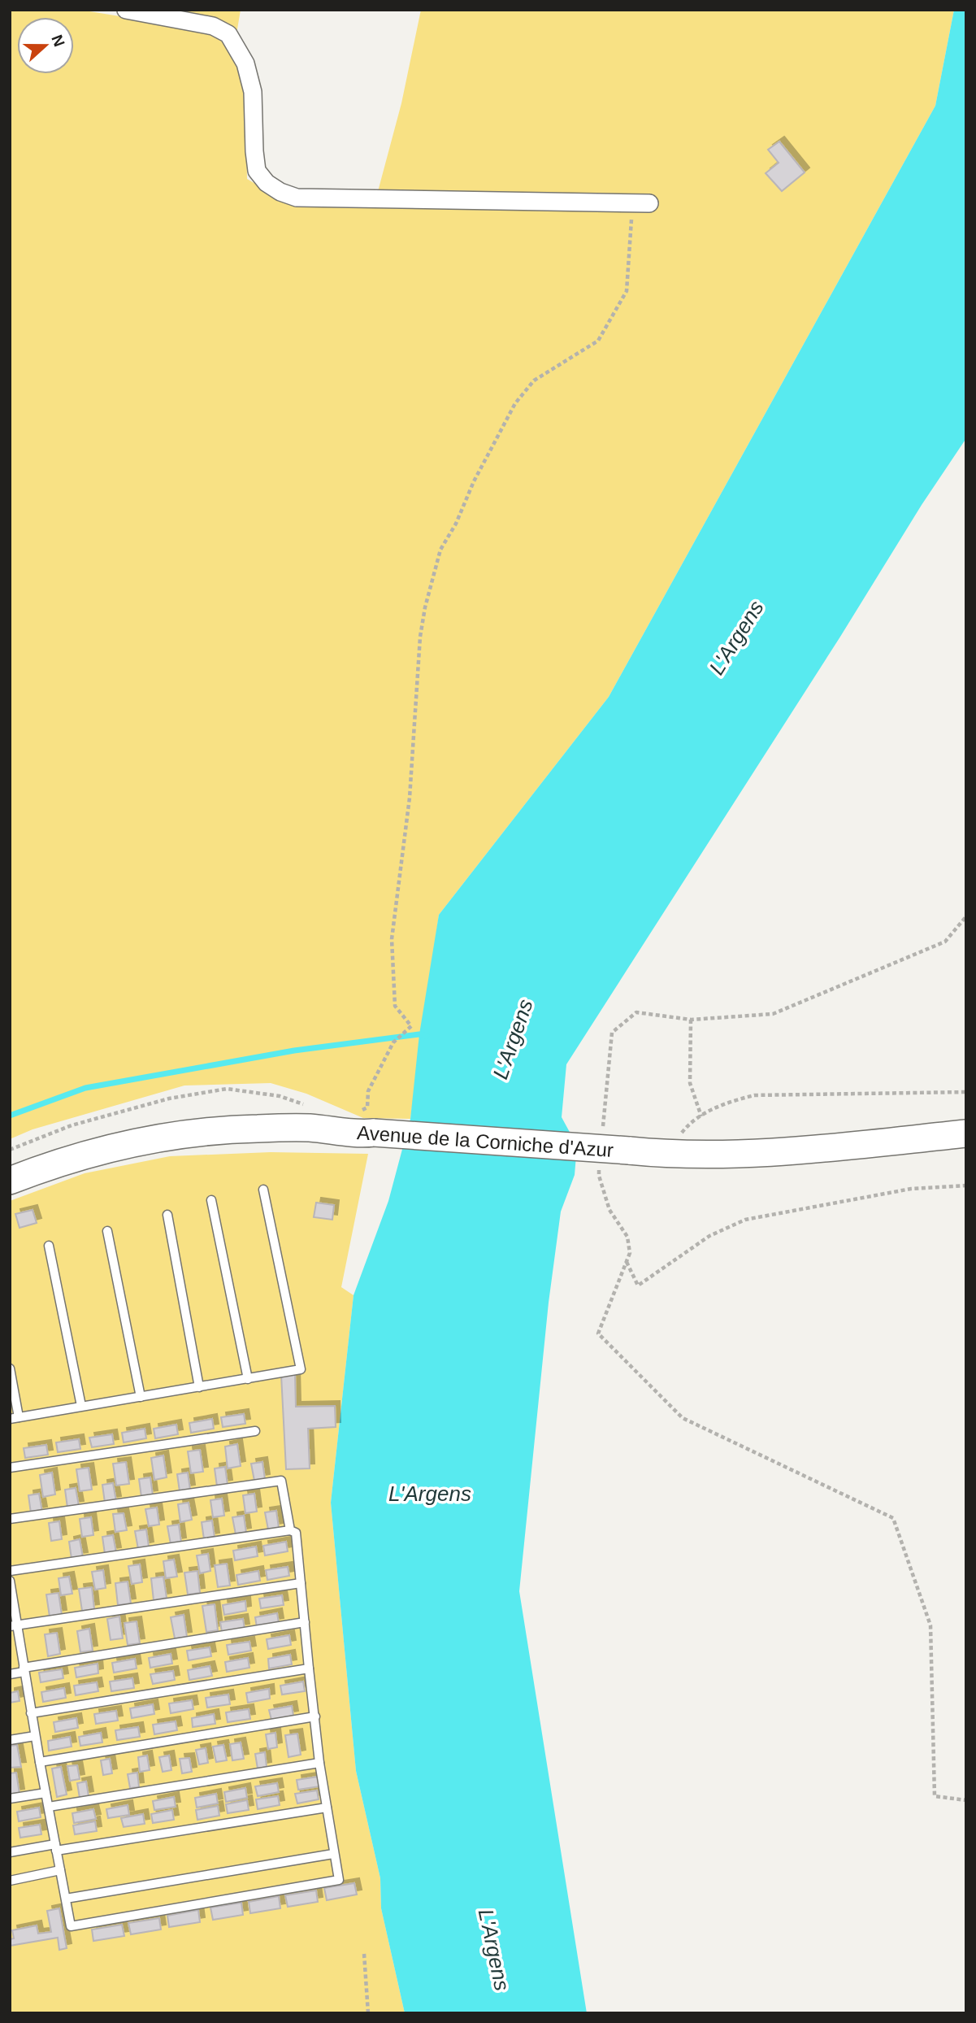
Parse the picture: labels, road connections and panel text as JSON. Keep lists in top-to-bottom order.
{
  "streets": {
    "main road": ["Avenue de la Corniche d'Azur"]
  },
  "water": ["L'Argens"],
  "north": "right"
}
